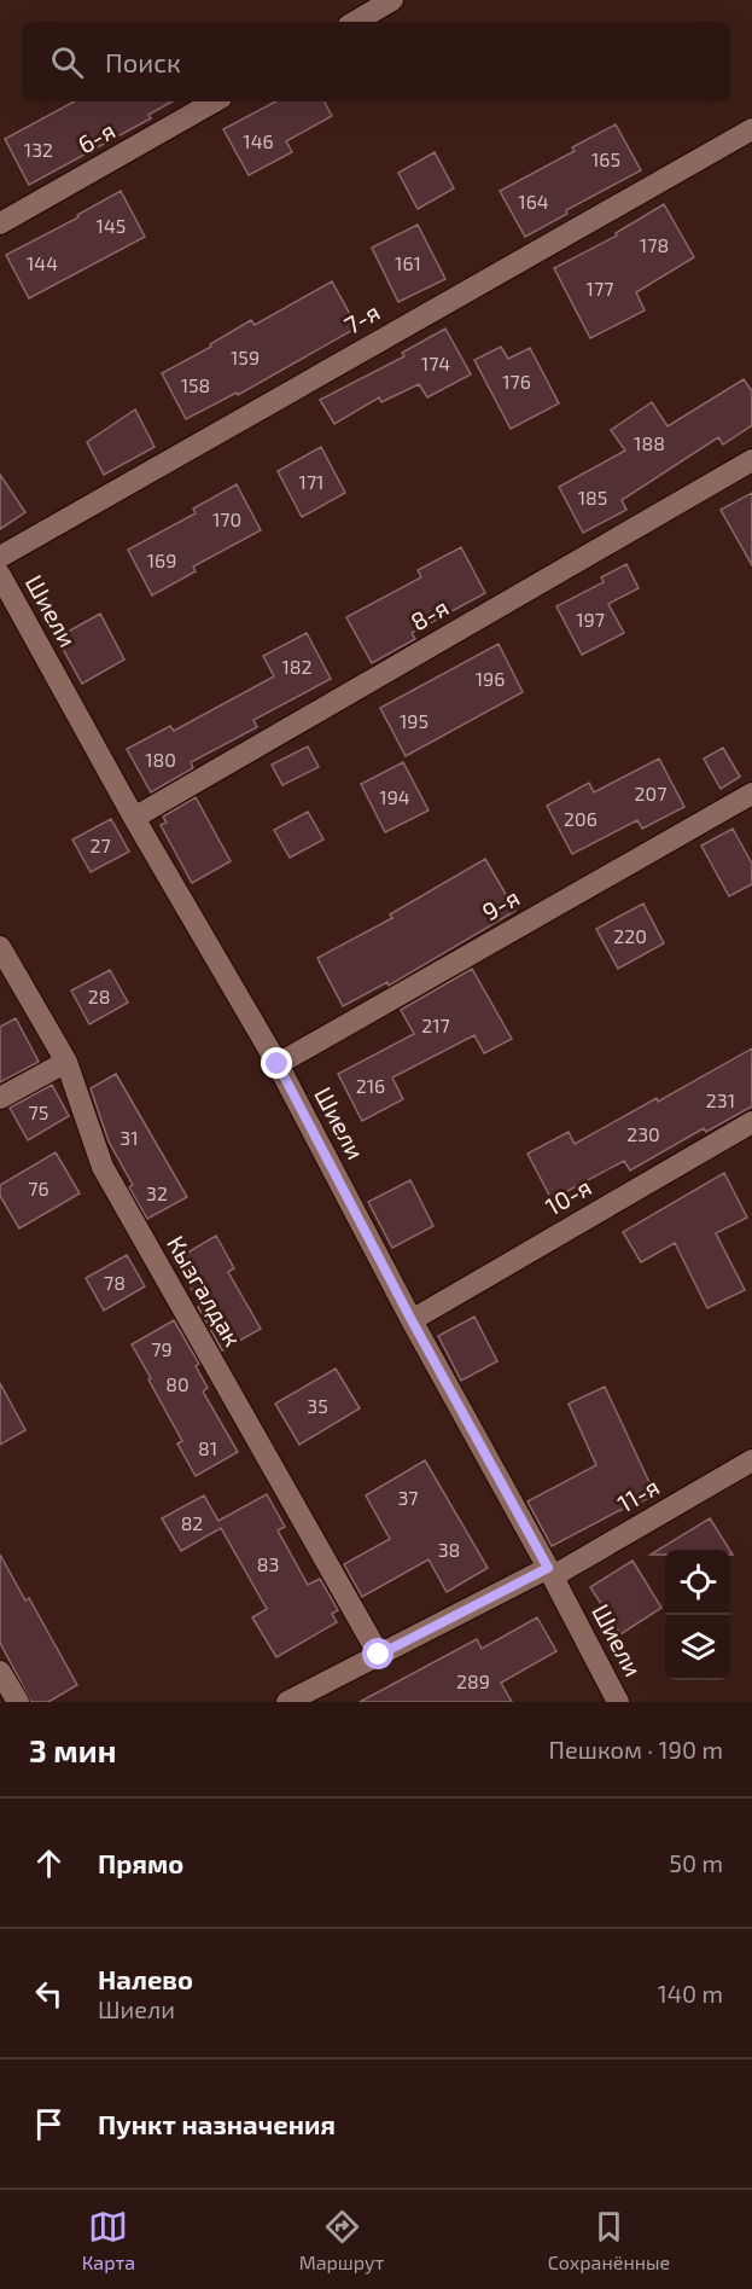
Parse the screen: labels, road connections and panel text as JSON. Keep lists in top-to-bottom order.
{
  "streets": {
    "street": [
      "6-я",
      "7-я",
      "Шиели",
      "8-я",
      "9-я",
      "10-я",
      "Кызгалдак",
      "11-я"
    ]
  },
  "crossings": [
    ["Шиели", "8-я"],
    ["Шиели", "9-я"],
    ["Шиели", "10-я"],
    ["Шиели", "11-я"],
    ["Кызгалдак", "11-я"]
  ],
  "house_numbers": [
    "146",
    "132",
    "165",
    "164",
    "145",
    "178",
    "144",
    "161",
    "177",
    "159",
    "174",
    "176",
    "158",
    "188",
    "171",
    "185",
    "170",
    "169",
    "197",
    "182",
    "196",
    "195",
    "180",
    "207",
    "194",
    "206",
    "27",
    "220",
    "28",
    "217",
    "216",
    "231",
    "75",
    "230",
    "31",
    "76",
    "32",
    "78",
    "79",
    "80",
    "35",
    "81",
    "37",
    "82",
    "38",
    "83",
    "289"
  ],
  "page": {
    "search": "Поиск",
    "heading": ["3 мин", "Пешком · 190 m"],
    "list": [
      ["Прямо", "50 m"],
      ["Налево", "Шиели", "140 m"],
      "Пункт назначения"
    ],
    "nav": ["Карта", "Маршрут", "Сохранённые"]
  }
}
